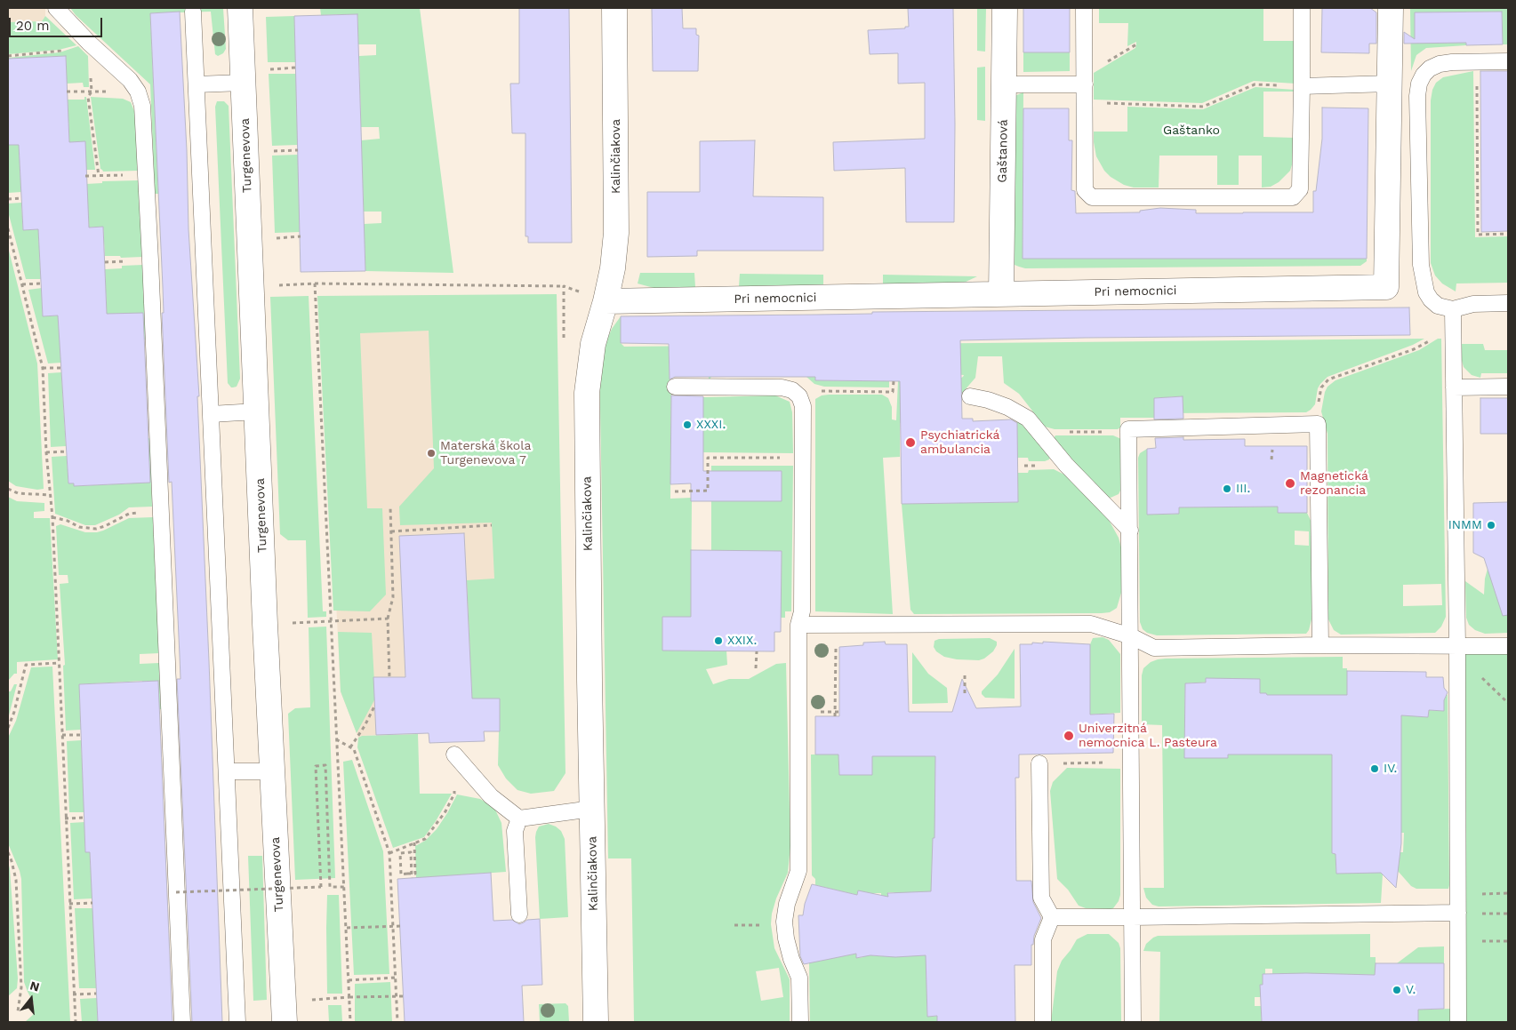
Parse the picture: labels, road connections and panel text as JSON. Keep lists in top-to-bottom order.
{
  "streets": {
    "street": [
      "Gaštanová",
      "Turgenevova",
      "Kalinčiakova",
      "Pri nemocnici"
    ]
  },
  "crossings": [
    ["Gaštanová", "Pri nemocnici"],
    ["Kalinčiakova", "Pri nemocnici"]
  ],
  "parks": ["Gaštanko"],
  "places": [
    "XXXI.",
    "Psychiatrická ambulancia",
    "Materská škola Turgenevova 7",
    "Magnetická rezonancia",
    "III.",
    "INMM",
    "XXIX.",
    "Univerzitná nemocnica L. Pasteura",
    "IV.",
    "V."
  ],
  "scale_bar": "20 m",
  "north": "top"
}
